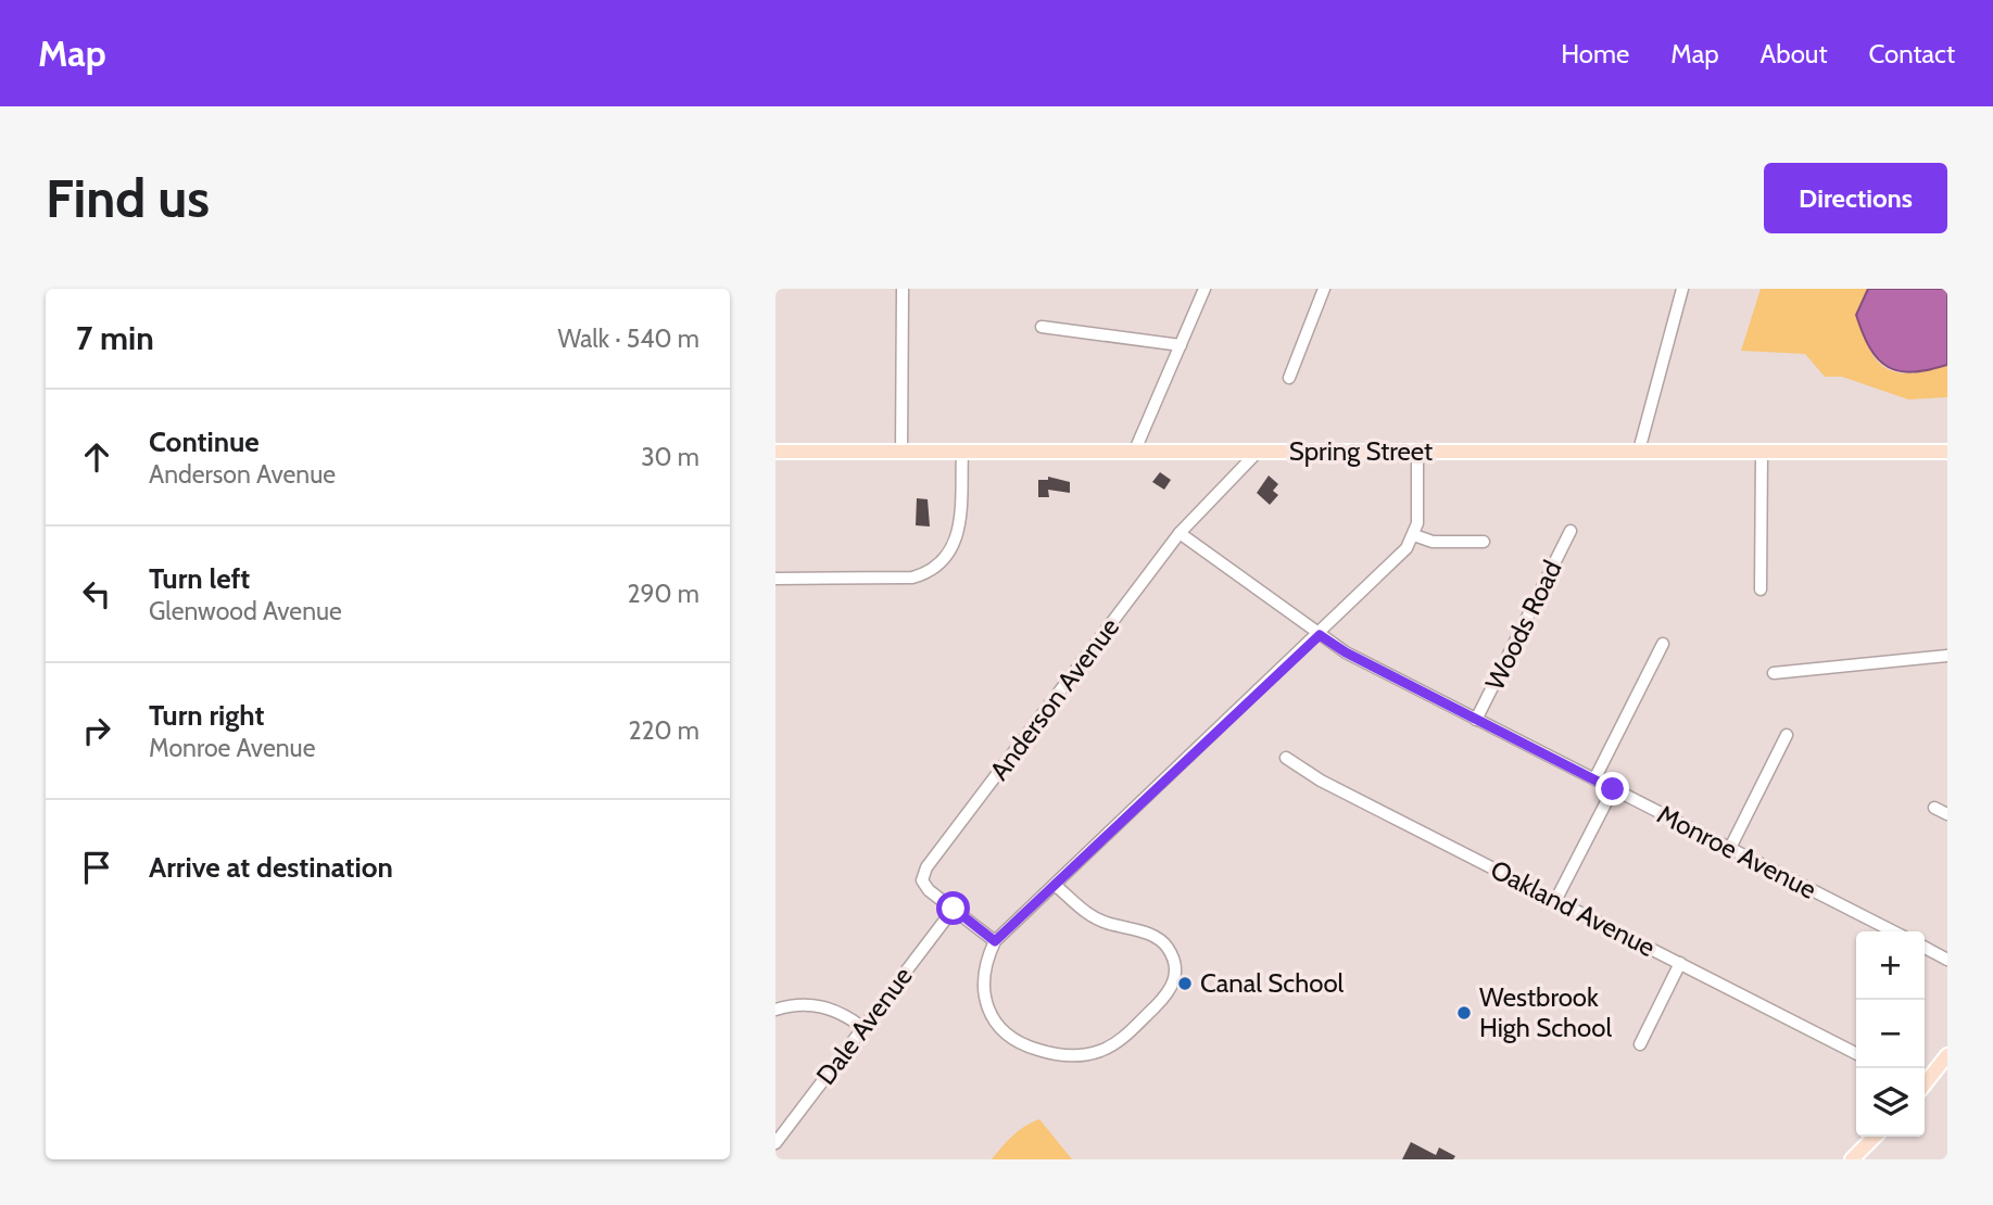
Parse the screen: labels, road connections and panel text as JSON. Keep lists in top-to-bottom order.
{
  "streets": {
    "main road": ["Spring Street"],
    "street": [
      "Woods Road",
      "Anderson Avenue",
      "Monroe Avenue",
      "Oakland Avenue",
      "Dale Avenue"
    ]
  },
  "crossings": [
    ["Spring Street", "Anderson Avenue"],
    ["Woods Road", "Monroe Avenue"],
    ["Anderson Avenue", "Monroe Avenue"],
    ["Anderson Avenue", "Dale Avenue"]
  ],
  "places": ["Canal School", "Westbrook High School"],
  "page": {
    "header": "Map",
    "nav": [
      "Home",
      "Map",
      "About",
      "Contact"
    ],
    "buttons": "Directions",
    "title": "Find us",
    "heading": ["7 min", "Walk · 540 m"],
    "list": [
      ["Continue", "Anderson Avenue", "30 m"],
      ["Turn left", "Glenwood Avenue", "290 m"],
      ["Turn right", "Monroe Avenue", "220 m"],
      "Arrive at destination"
    ],
    "map_buttons": ["+", "−"]
  }
}
